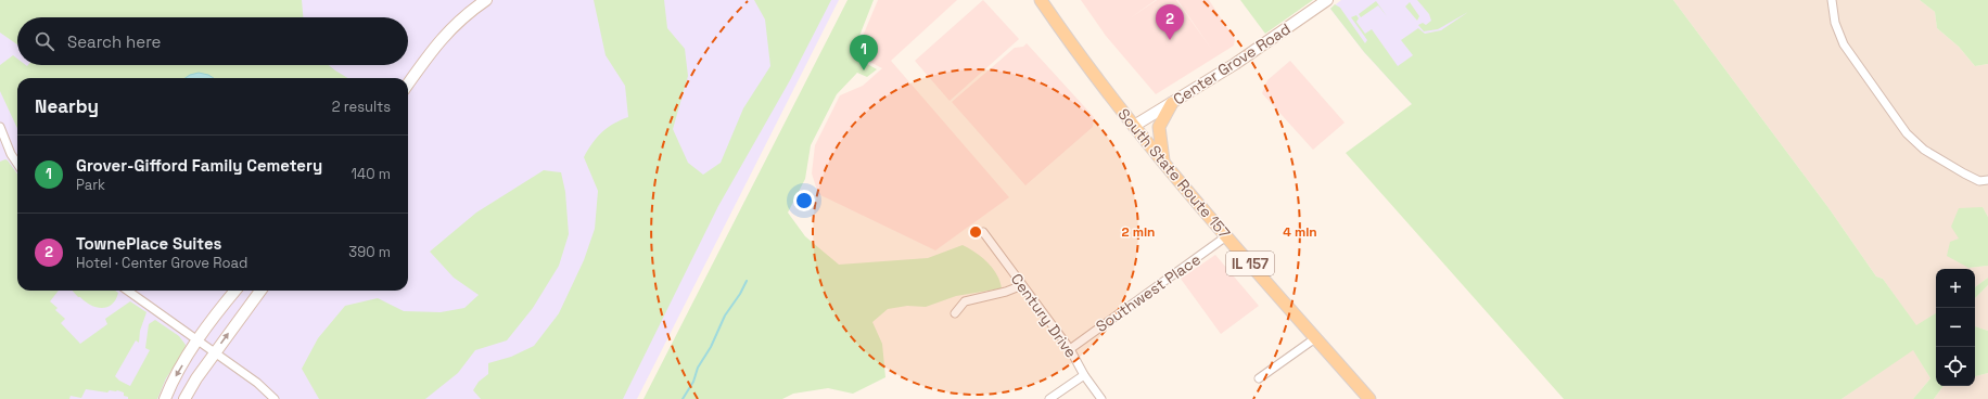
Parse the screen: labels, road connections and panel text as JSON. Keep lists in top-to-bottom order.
{
  "streets": {
    "main road": ["South State Route 157", "IL 157"],
    "street": ["Center Grove Road", "Southwest Place", "Century Drive"]
  },
  "crossings": [
    ["Center Grove Road", "South State Route 157"],
    ["South State Route 157", "Southwest Place"],
    ["Southwest Place", "Century Drive"]
  ],
  "page": {
    "pins": ["2", "1"],
    "search": "Search here",
    "heading": ["Nearby", "2 results"],
    "list": [
      {
        "mark": "1",
        "name": "Grover-Gifford Family Cemetery",
        "note": "Park",
        "value": "140 m"
      },
      {
        "mark": "2",
        "name": "TownePlace Suites",
        "note": "Hotel · Center Grove Road",
        "value": "390 m"
      }
    ],
    "map_buttons": ["+", "−"]
  },
  "rings": ["2 min", "4 min"]
}
